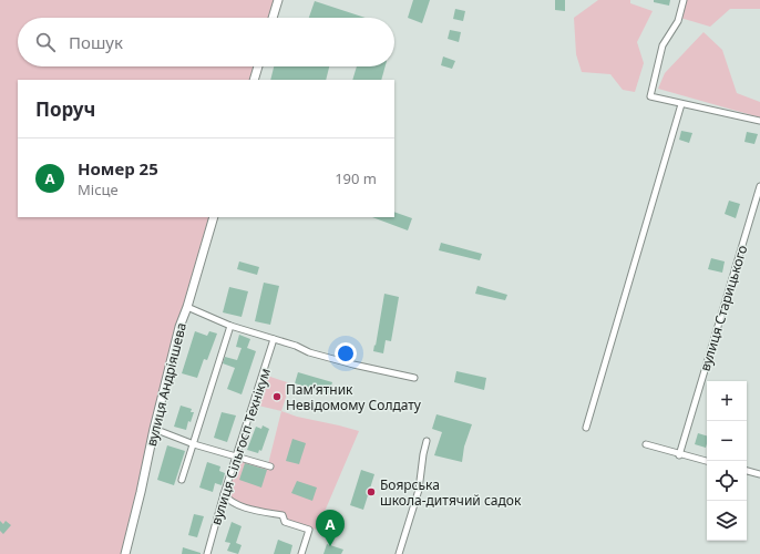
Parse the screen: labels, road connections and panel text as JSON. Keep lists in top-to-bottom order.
{
  "streets": {
    "street": ["вулиця Старицького", "вулиця Андріяшева", "вулиця Сільгосп Технікум"]
  },
  "places": ["Пам’ятник Невідомому Солдату", "Боярська школа-дитячий садок"],
  "page": {
    "search": "Пошук",
    "heading": "Поруч",
    "list": [
      {
        "mark": "A",
        "name": "Номер 25",
        "note": "Місце",
        "value": "190 m"
      }
    ],
    "map_buttons": ["+", "−"],
    "pins": "A"
  }
}
